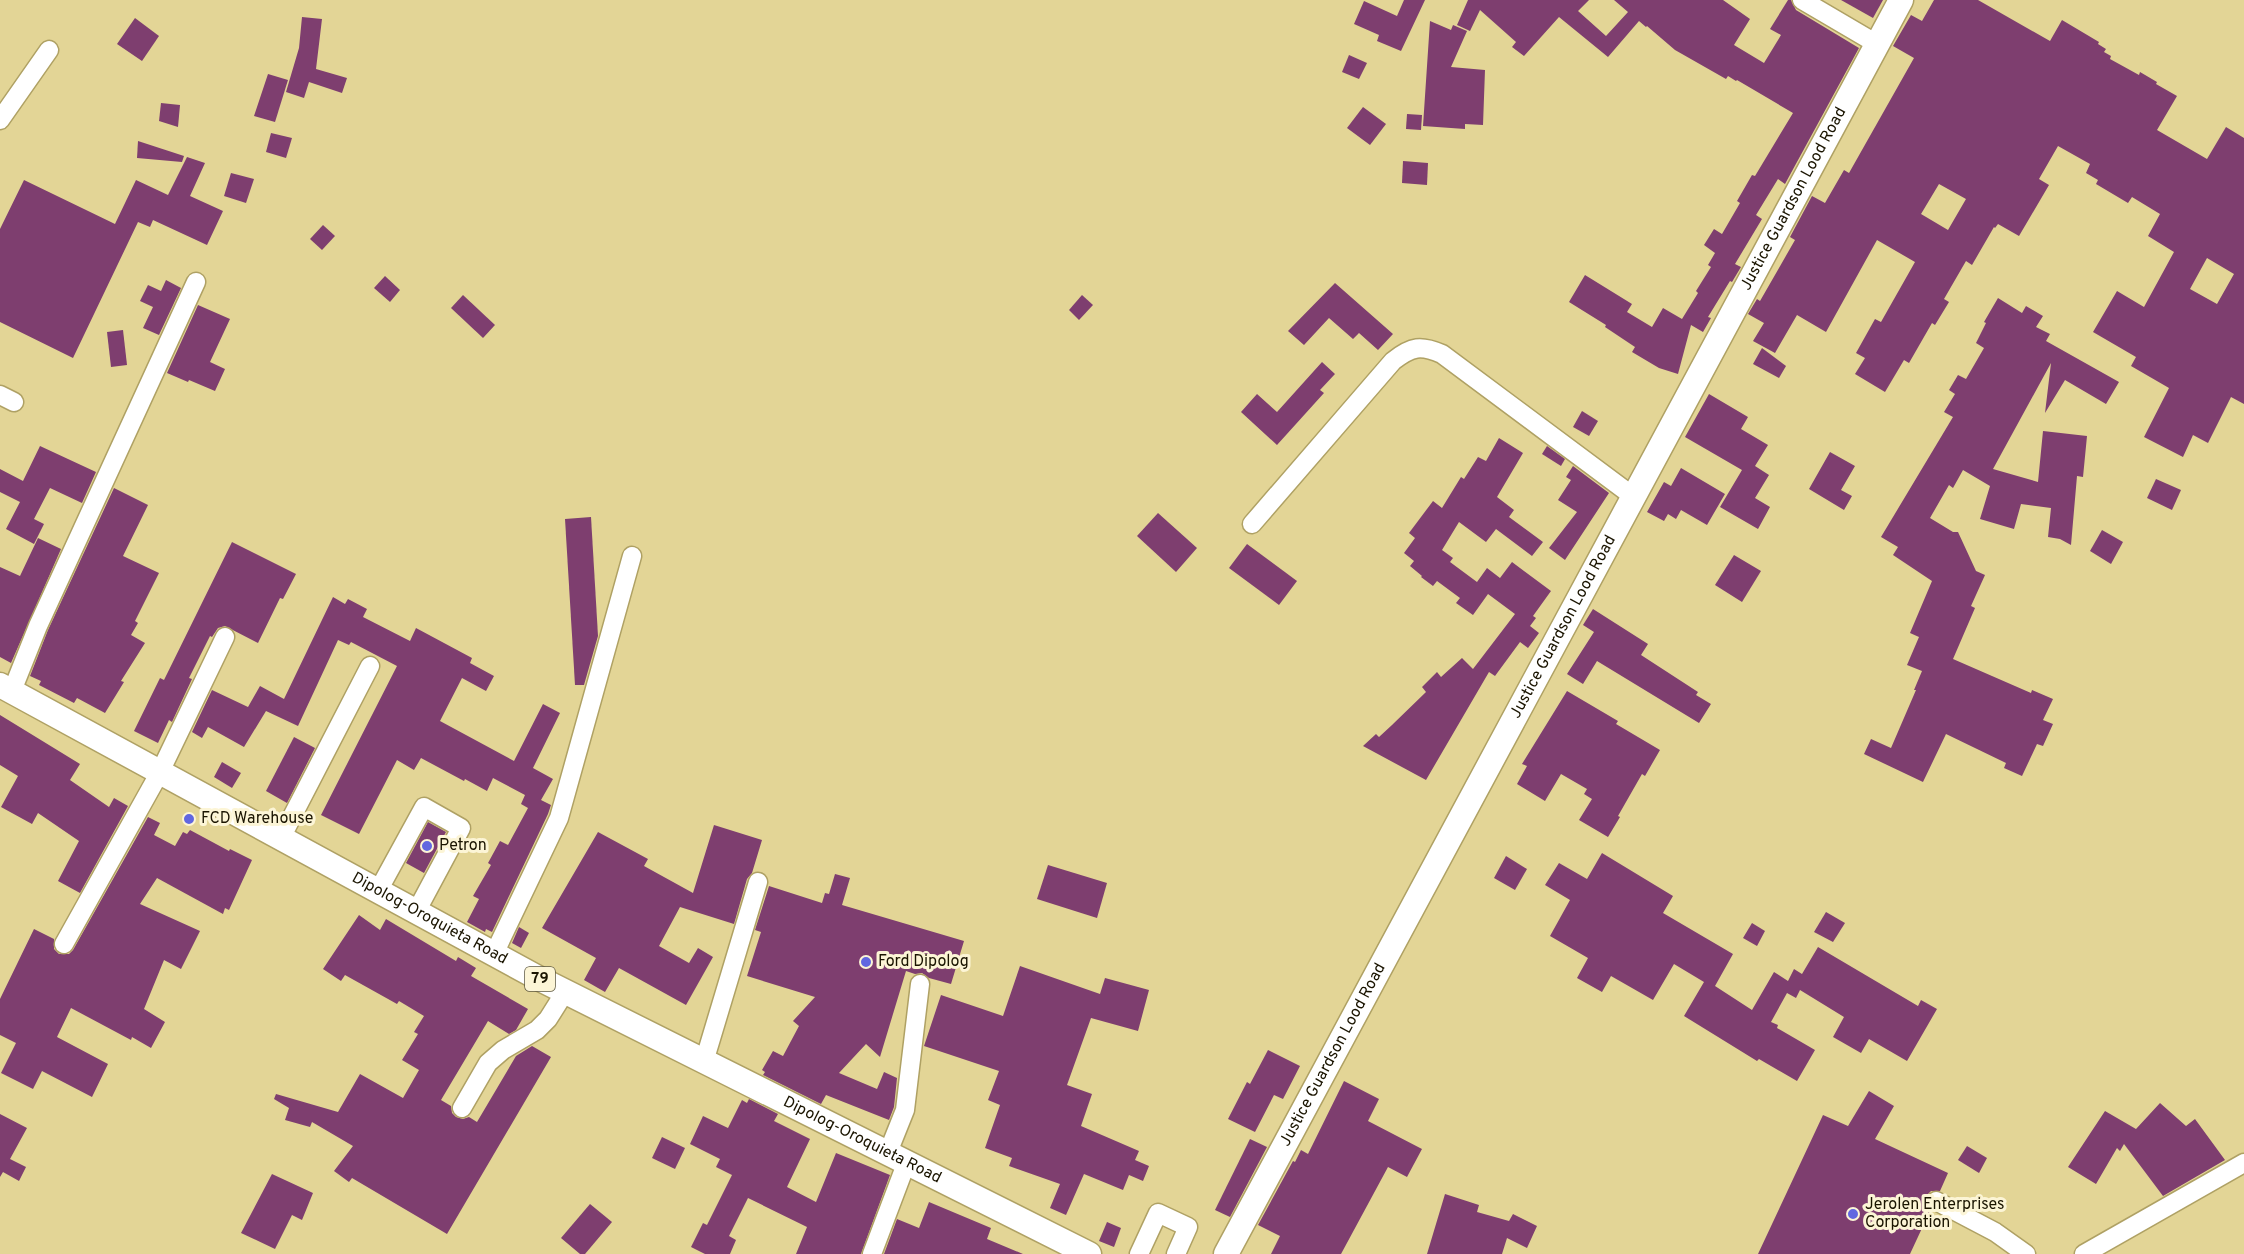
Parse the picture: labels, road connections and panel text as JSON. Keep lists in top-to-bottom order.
{
  "streets": {
    "main road": ["Justice Guardson Lood Road", "Dipolog-Oroquieta Road", "79"]
  },
  "places": [
    "FCD Warehouse",
    "Petron",
    "Ford Dipolog",
    "Jerolen Enterprises Corporation"
  ]
}
